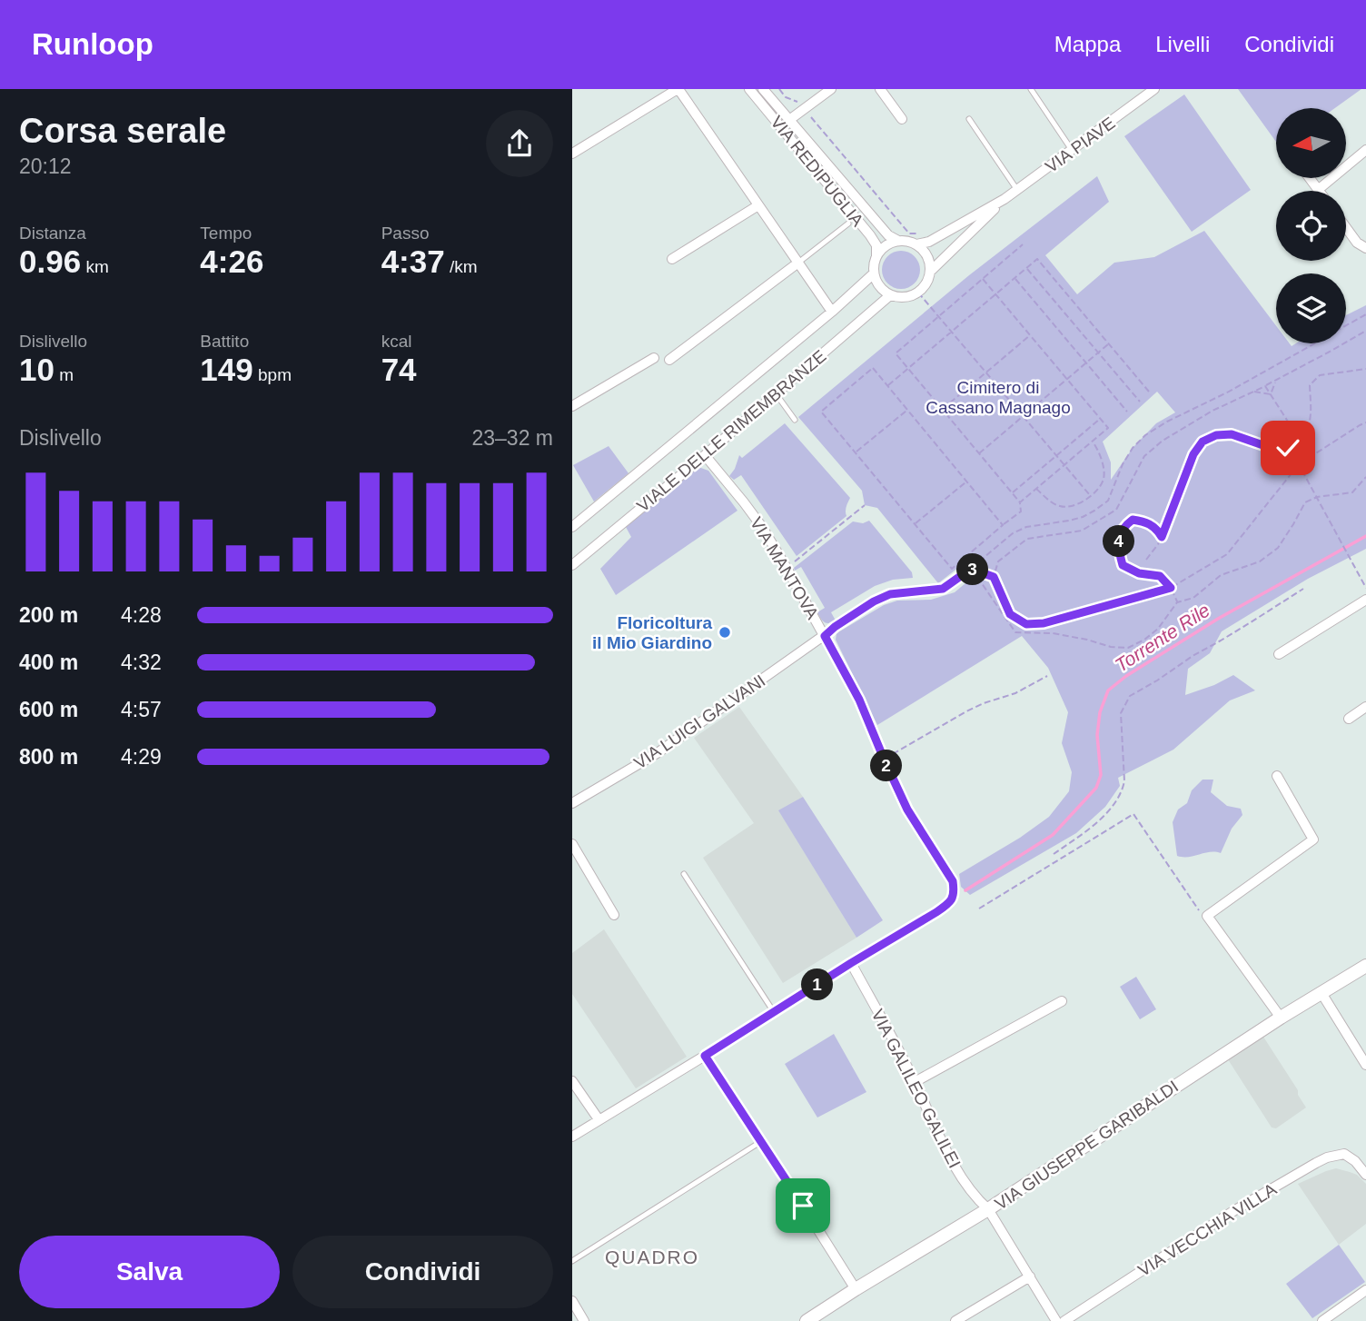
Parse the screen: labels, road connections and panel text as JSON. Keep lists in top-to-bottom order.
{
  "streets": {
    "street": [
      "VIA PIAVE",
      "VIA REDIPUGLIA",
      "VIALE DELLE RIMEMBRANZE",
      "VIA MANTOVA",
      "VIA LUIGI GALVANI",
      "VIA GALILEO GALILEI",
      "VIA GIUSEPPE GARIBALDI",
      "VIA VECCHIA VILLA"
    ]
  },
  "crossings": [
    ["VIA PIAVE", "VIA REDIPUGLIA"],
    ["VIA PIAVE", "VIALE DELLE RIMEMBRANZE"],
    ["VIA REDIPUGLIA", "VIALE DELLE RIMEMBRANZE"],
    ["VIALE DELLE RIMEMBRANZE", "VIA MANTOVA"],
    ["VIA MANTOVA", "VIA LUIGI GALVANI"],
    ["VIA MANTOVA", "VIA GALILEO GALILEI"],
    ["VIA GALILEO GALILEI", "VIA GIUSEPPE GARIBALDI"]
  ],
  "districts": ["QUADRO"],
  "water": ["Torrente Rile"],
  "parks": ["Cimitero di Cassano Magnago"],
  "places": ["Floricoltura il Mio Giardino"],
  "north": "left",
  "page": {
    "header": "Runloop",
    "nav": ["Mappa", "Livelli", "Condividi"],
    "heading": ["Corsa serale", "20:12"],
    "stats": [
      ["Distanza", "0.96 km"],
      ["Tempo", "4:26"],
      ["Passo", "4:37 /km"],
      ["Dislivello", "10 m"],
      ["Battito", "149 bpm"],
      ["kcal", "74"]
    ],
    "chart": ["Dislivello", "23–32 m"],
    "pins": [
      "4",
      "3",
      "2",
      "1"
    ],
    "list": [
      {
        "name": "200 m",
        "note": "4:28"
      },
      {
        "name": "400 m",
        "note": "4:32"
      },
      {
        "name": "600 m",
        "note": "4:57"
      },
      {
        "name": "800 m",
        "note": "4:29"
      }
    ],
    "buttons": ["Salva", "Condividi"]
  }
}
